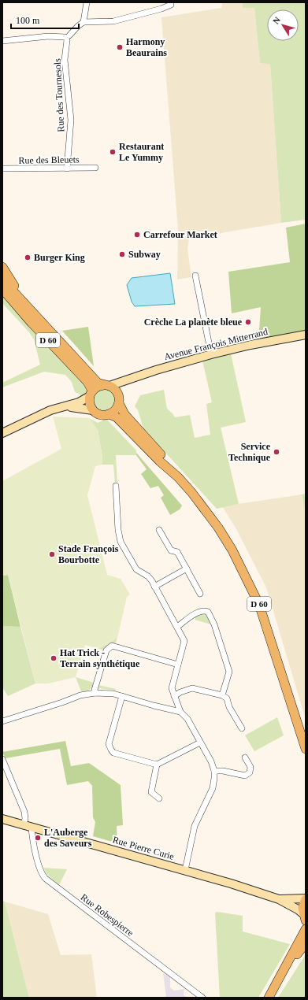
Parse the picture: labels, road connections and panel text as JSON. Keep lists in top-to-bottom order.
{
  "streets": {
    "main road": ["D 60", "Avenue François Mitterrand", "Rue Pierre Curie"],
    "street": ["Rue des Tournesols", "Rue des Bleuets", "Rue Robespierre"]
  },
  "crossings": [
    ["Rue des Tournesols", "Rue des Bleuets"],
    ["D 60", "Avenue François Mitterrand"],
    ["Rue Pierre Curie", "Rue Robespierre"]
  ],
  "places": [
    "Harmony Beaurains",
    "Restaurant Le Yummy",
    "Carrefour Market",
    "Subway",
    "Burger King",
    "Crèche La planète bleue",
    "Service Technique",
    "Stade François Bourbotte",
    "Hat Trick - Terrain synthétique",
    "L'Auberge des Saveurs"
  ],
  "scale_bar": "100 m",
  "north": "top left"
}
